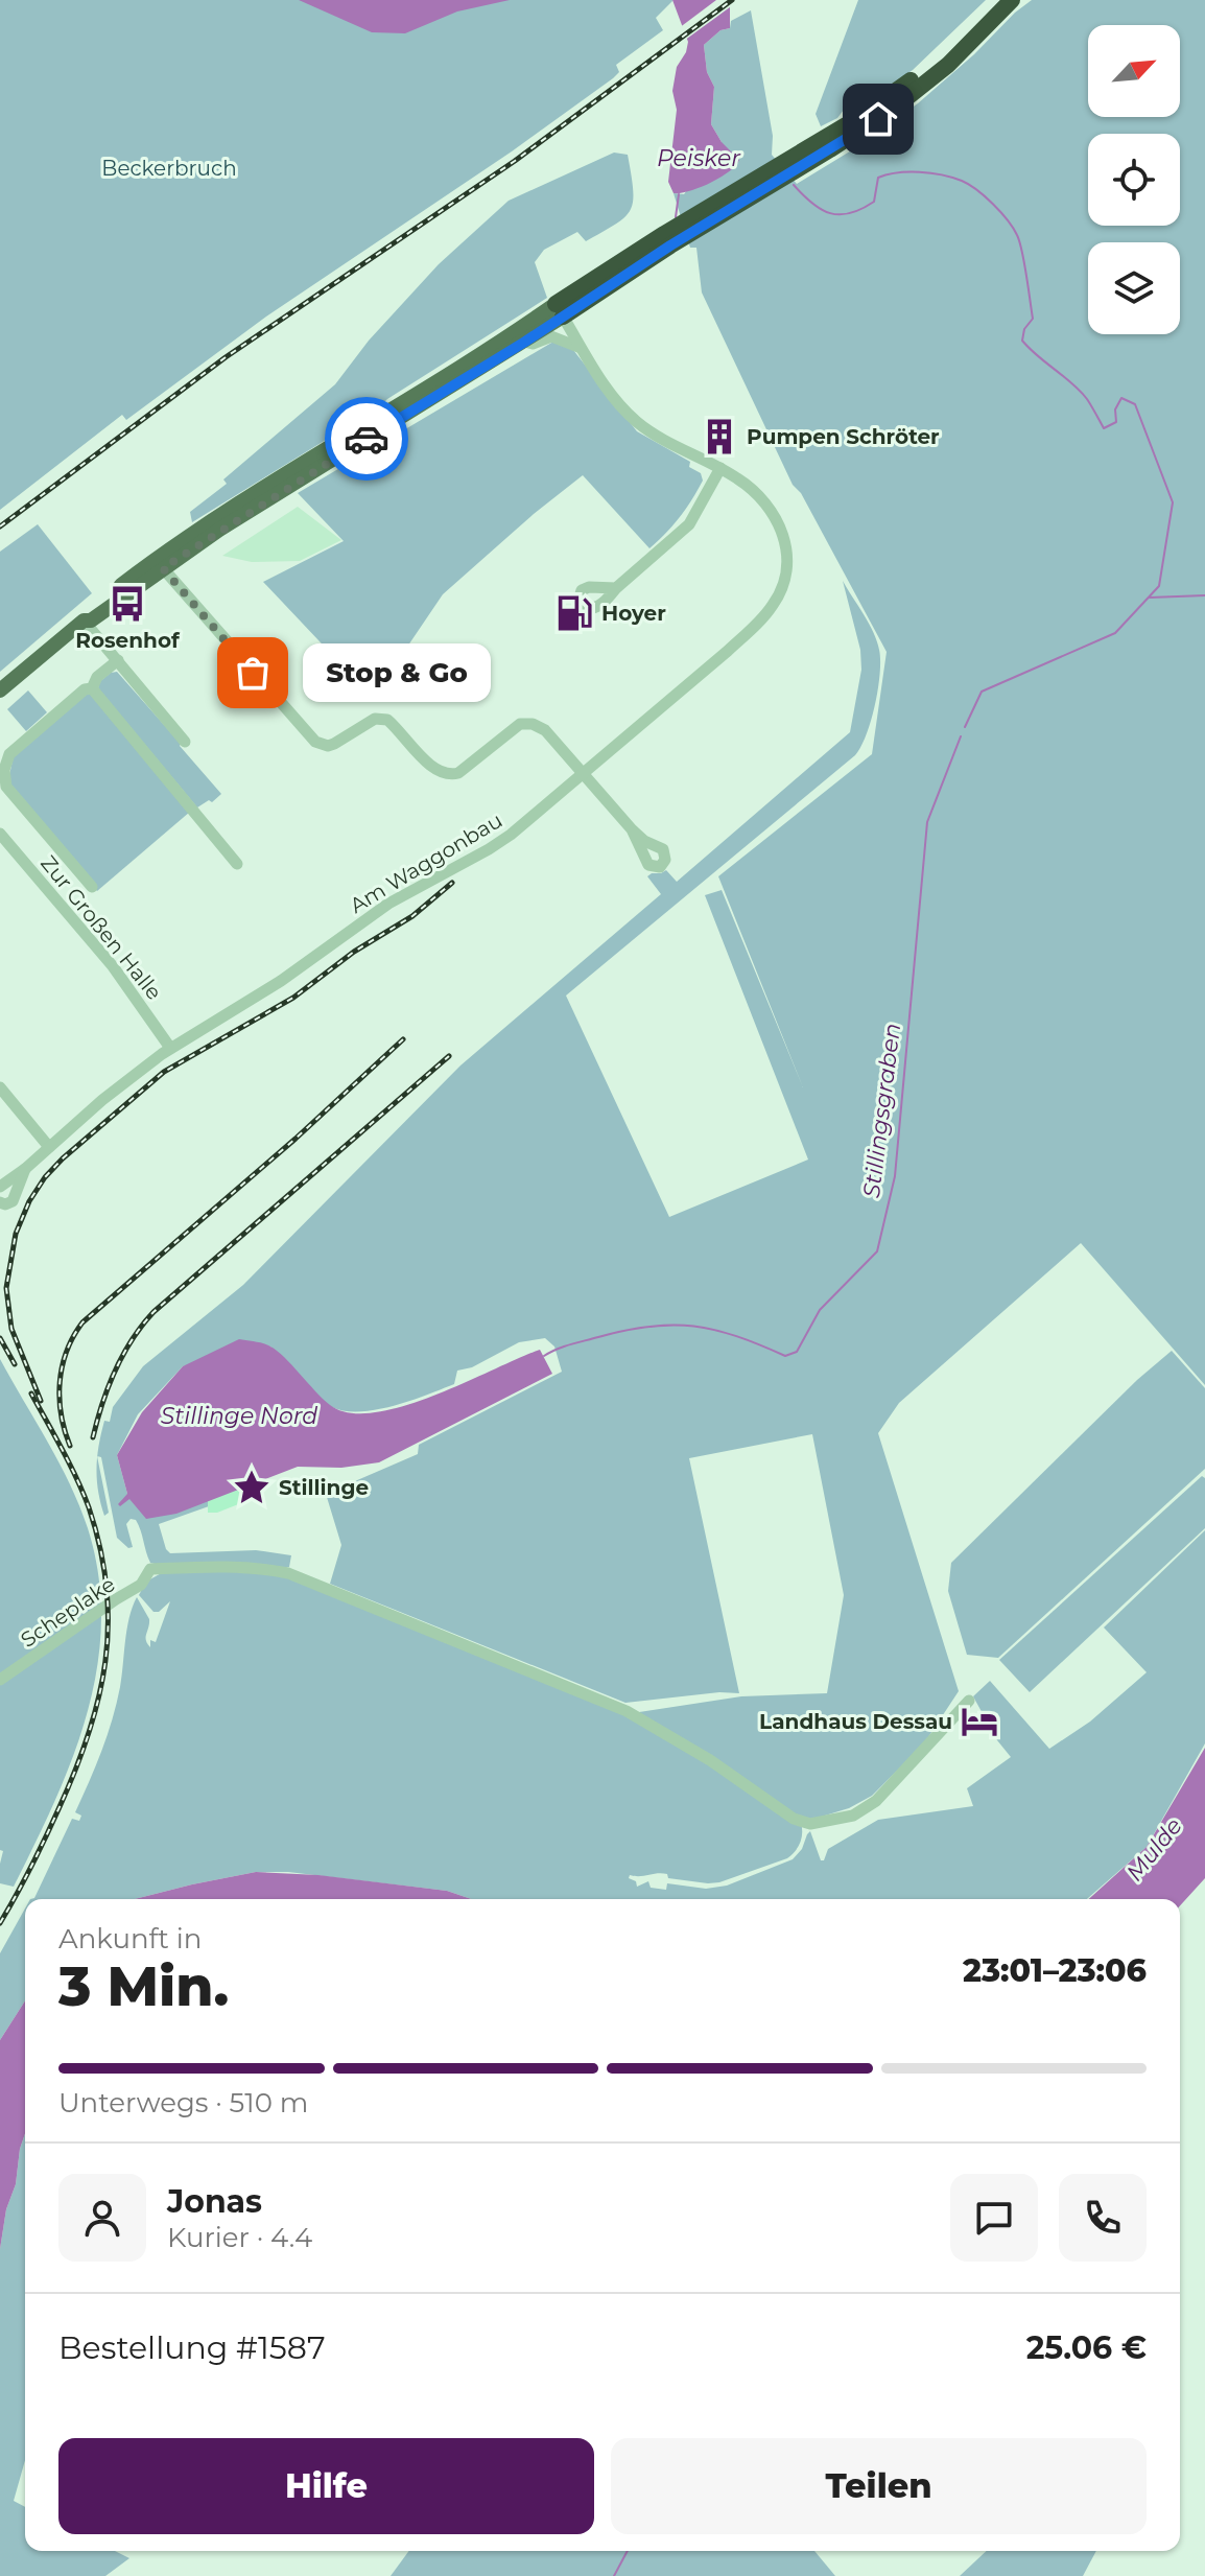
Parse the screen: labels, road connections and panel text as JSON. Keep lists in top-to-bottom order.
{
  "streets": {
    "street": ["Am Waggonbau", "Zur Großen Halle", "Scheplake"]
  },
  "crossings": [
    ["Am Waggonbau", "Zur Großen Halle"]
  ],
  "water": [
    "Peisker",
    "Stillingsgraben",
    "Stillinge Nord",
    "Mulde"
  ],
  "parks": ["Beckerbruch"],
  "places": {
    "building": ["Pumpen Schröter"],
    "bus stop": ["Rosenhof"],
    "fuel station": ["Hoyer"],
    "other": ["Stop & Go"],
    "place": ["Stillinge"],
    "hotel": ["Landhaus Dessau"]
  },
  "north": "top right",
  "page": {
    "bubble": "Stop & Go",
    "heading": ["3 Min.", "Ankunft in", "23:01–23:06"],
    "panel": [
      "Jonas",
      "Kurier · 4.4",
      "Bestellung #1587",
      "25.06 €"
    ],
    "bar": "Unterwegs · 510 m",
    "buttons": ["Hilfe", "Teilen"]
  }
}
